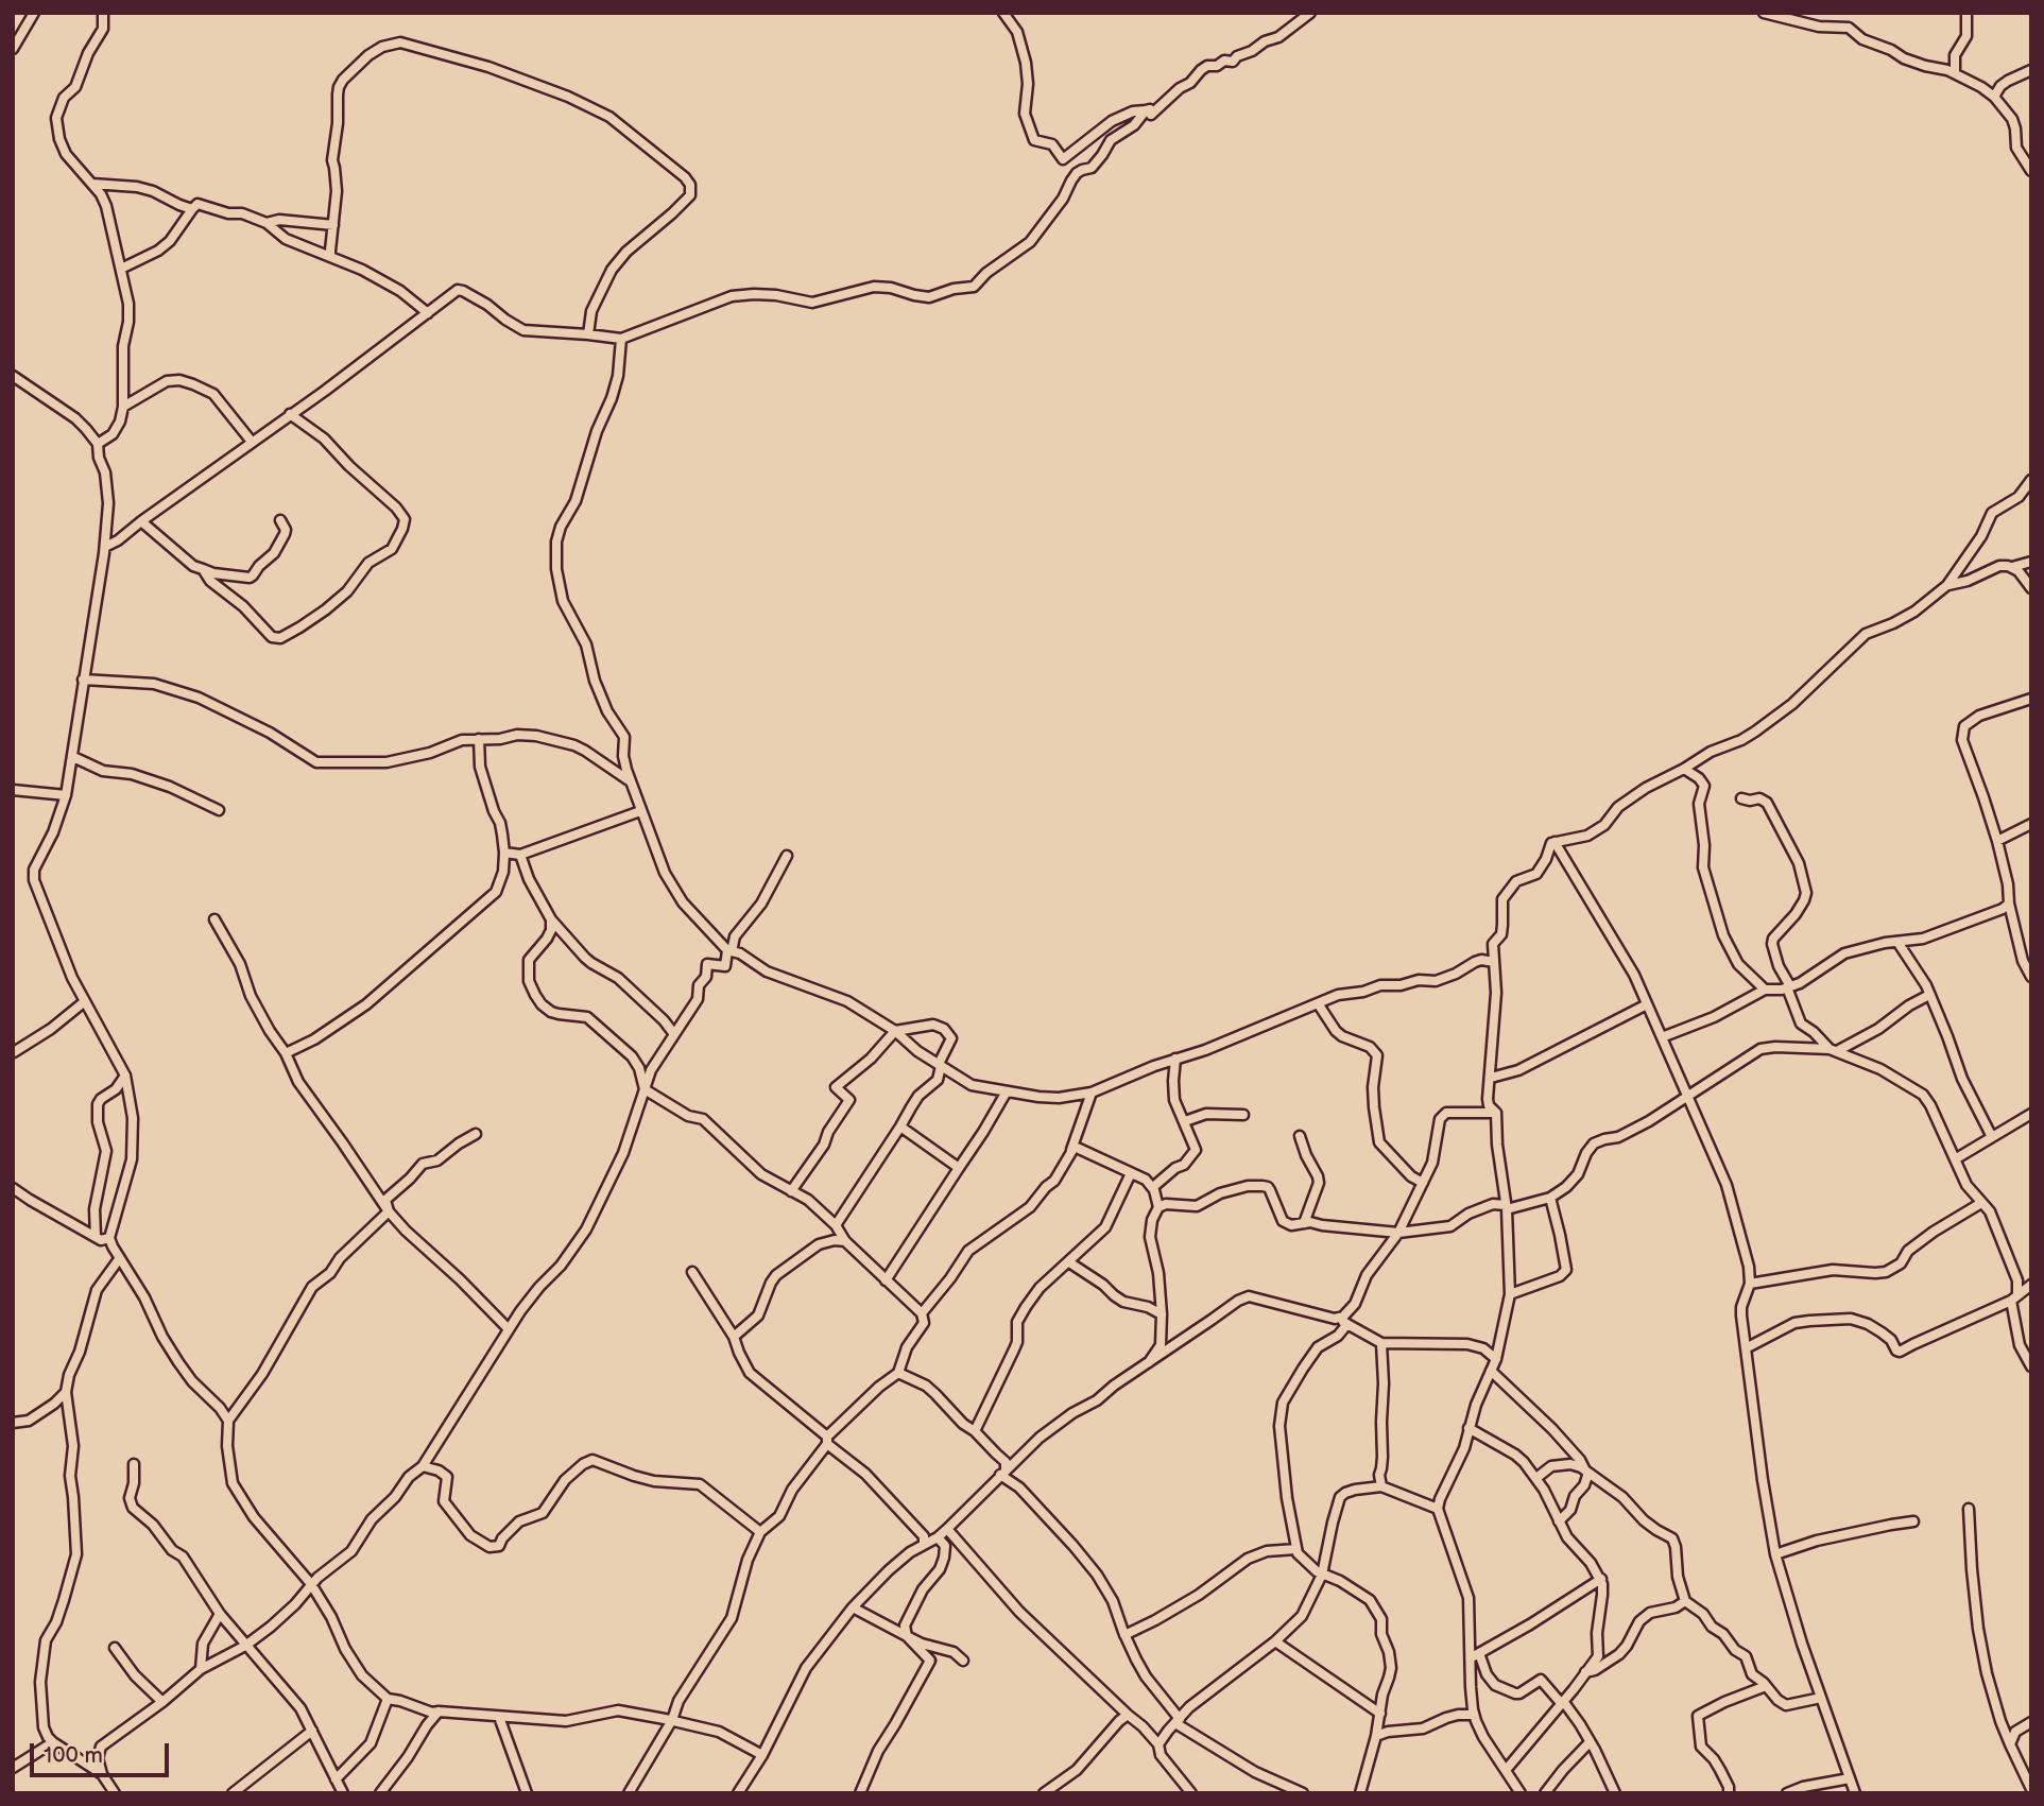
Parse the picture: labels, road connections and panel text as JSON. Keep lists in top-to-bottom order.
{
  "scale_bar": "100 m"
}
